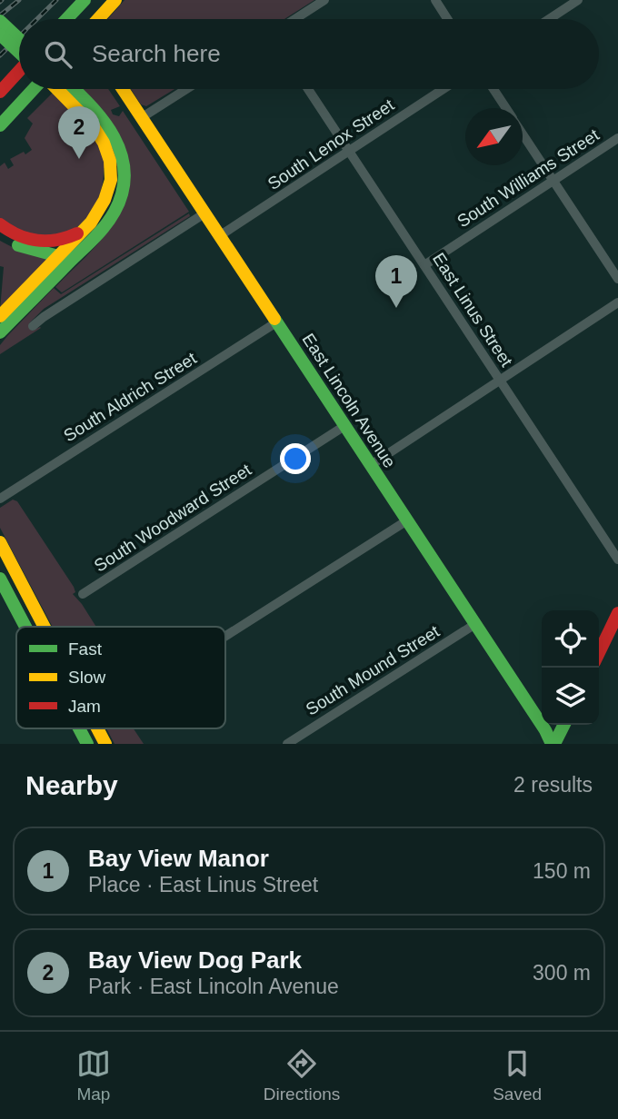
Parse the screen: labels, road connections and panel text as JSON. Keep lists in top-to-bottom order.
{
  "streets": {
    "main road": ["East Lincoln Avenue"],
    "street": [
      "South Lenox Street",
      "South Williams Street",
      "East Linus Street",
      "South Aldrich Street",
      "South Woodward Street",
      "South Mound Street"
    ]
  },
  "crossings": [
    ["South Lenox Street", "East Linus Street"],
    ["South Lenox Street", "East Lincoln Avenue"],
    ["South Williams Street", "East Linus Street"],
    ["South Aldrich Street", "East Lincoln Avenue"],
    ["East Lincoln Avenue", "South Woodward Street"],
    ["East Lincoln Avenue", "South Mound Street"]
  ],
  "legend": ["Fast", "Slow", "Jam"],
  "north": "bottom left",
  "page": {
    "search": "Search here",
    "pins": ["2", "1"],
    "heading": ["Nearby", "2 results"],
    "list": [
      {
        "mark": "1",
        "name": "Bay View Manor",
        "note": "Place · East Linus Street",
        "value": "150 m"
      },
      {
        "mark": "2",
        "name": "Bay View Dog Park",
        "note": "Park · East Lincoln Avenue",
        "value": "300 m"
      }
    ],
    "nav": ["Map", "Directions", "Saved"]
  }
}
